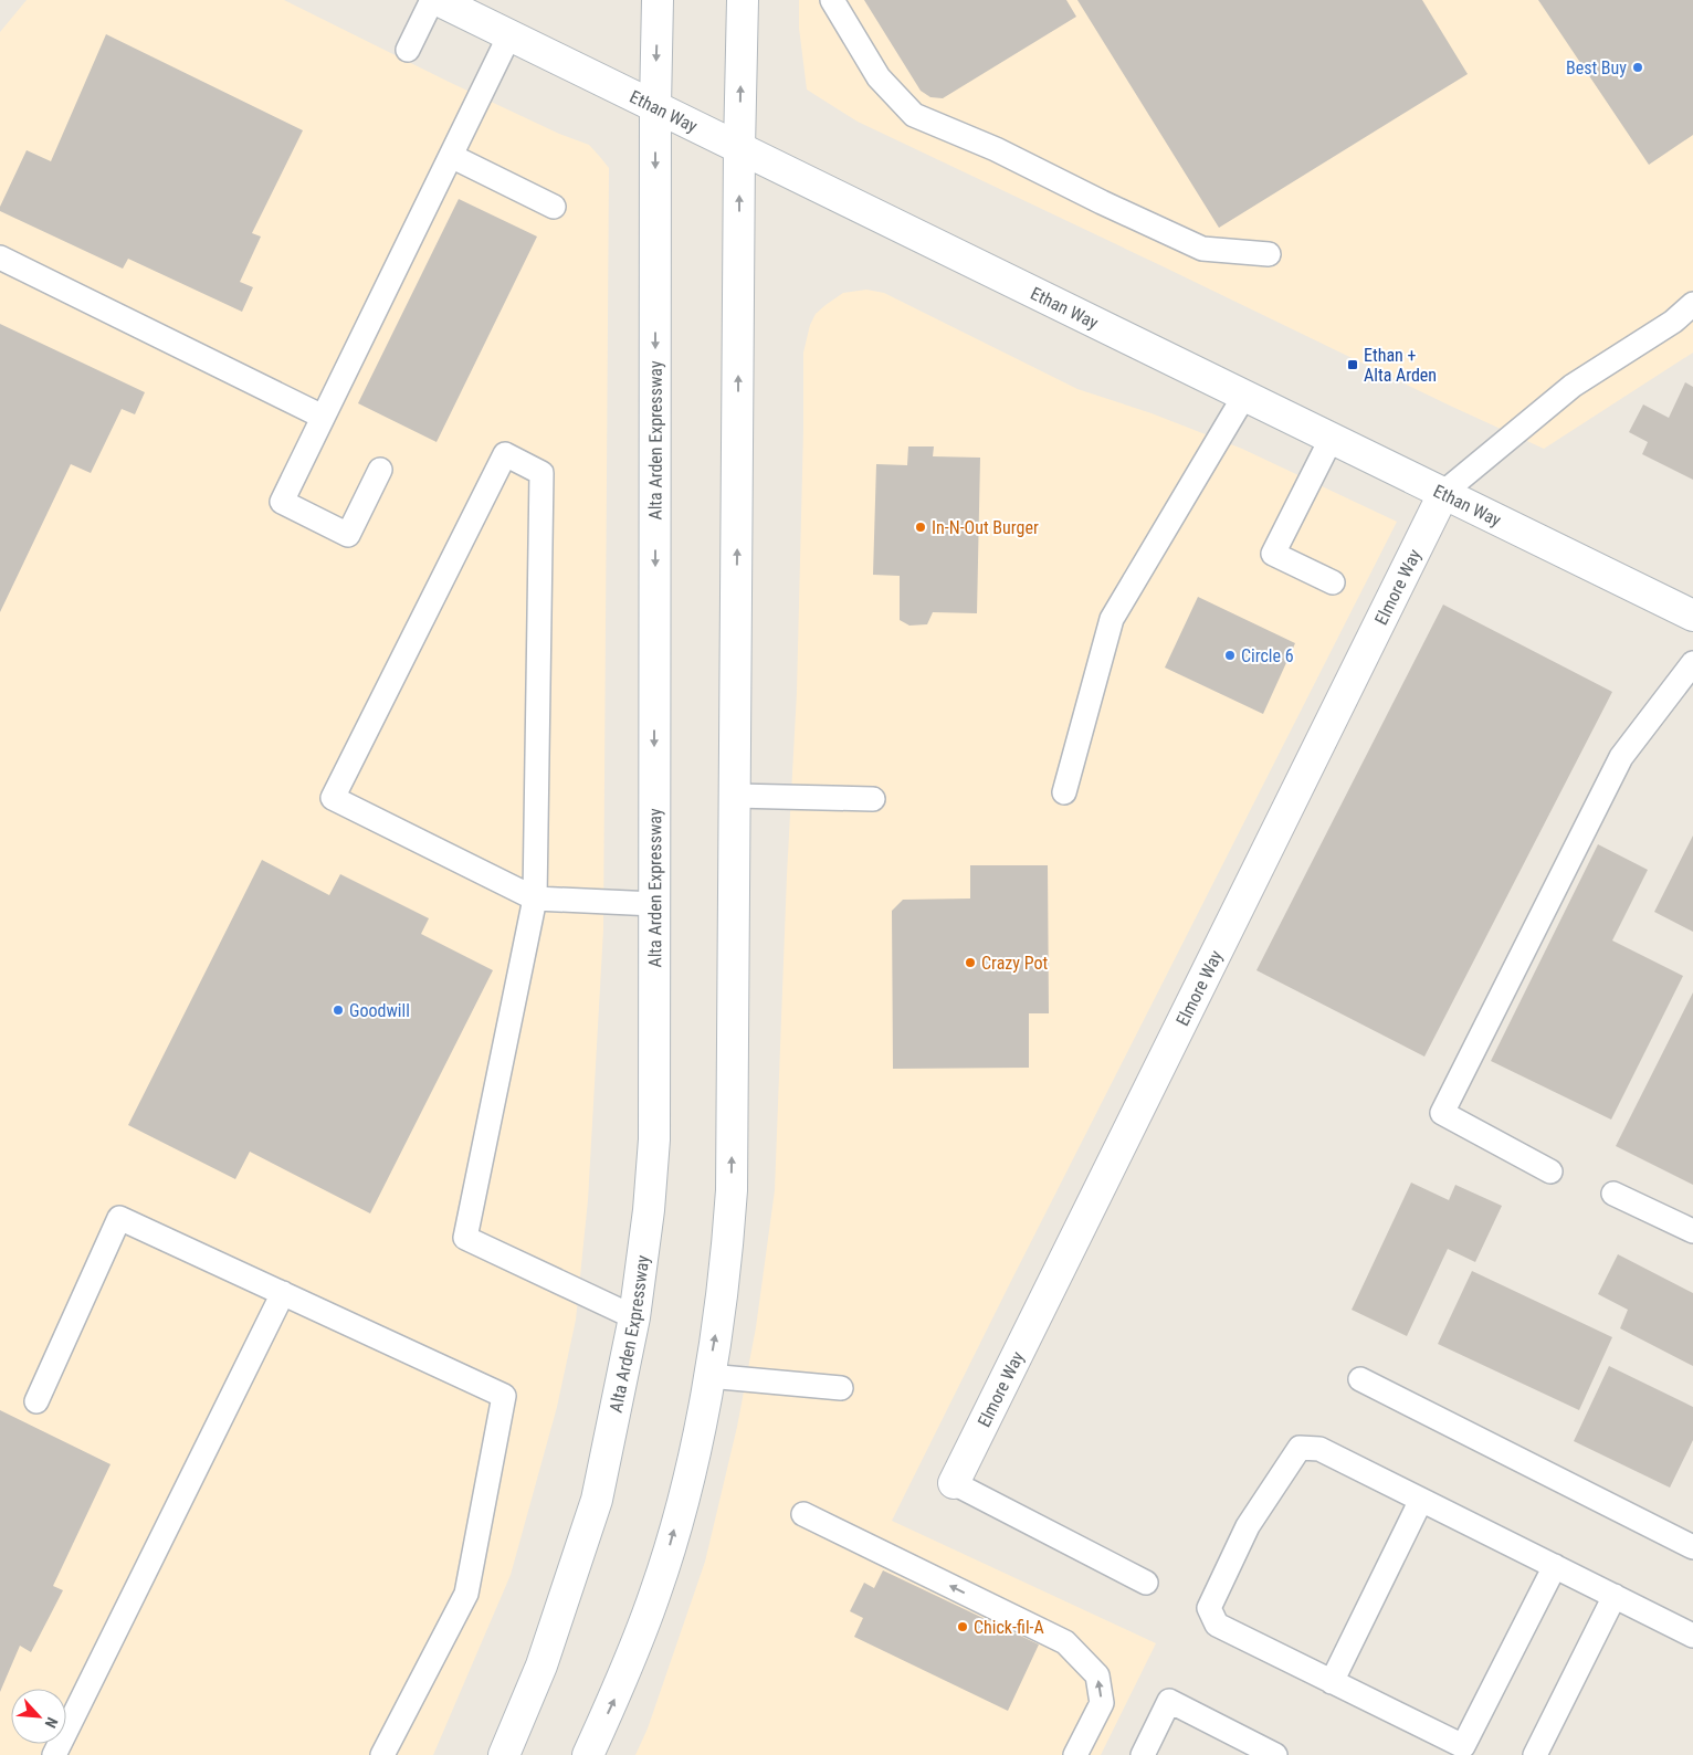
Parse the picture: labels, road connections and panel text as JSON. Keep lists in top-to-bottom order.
{
  "streets": {
    "main road": ["Ethan Way", "Alta Arden Expressway", "Elmore Way"]
  },
  "crossings": [
    ["Ethan Way", "Alta Arden Expressway"],
    ["Ethan Way", "Elmore Way"]
  ],
  "places": {
    "other": [
      "Best Buy",
      "In-N-Out Burger",
      "Circle 6",
      "Crazy Pot",
      "Goodwill",
      "Chick-fil-A"
    ],
    "transit": ["Ethan + Alta Arden"]
  },
  "north": "bottom right"
}
